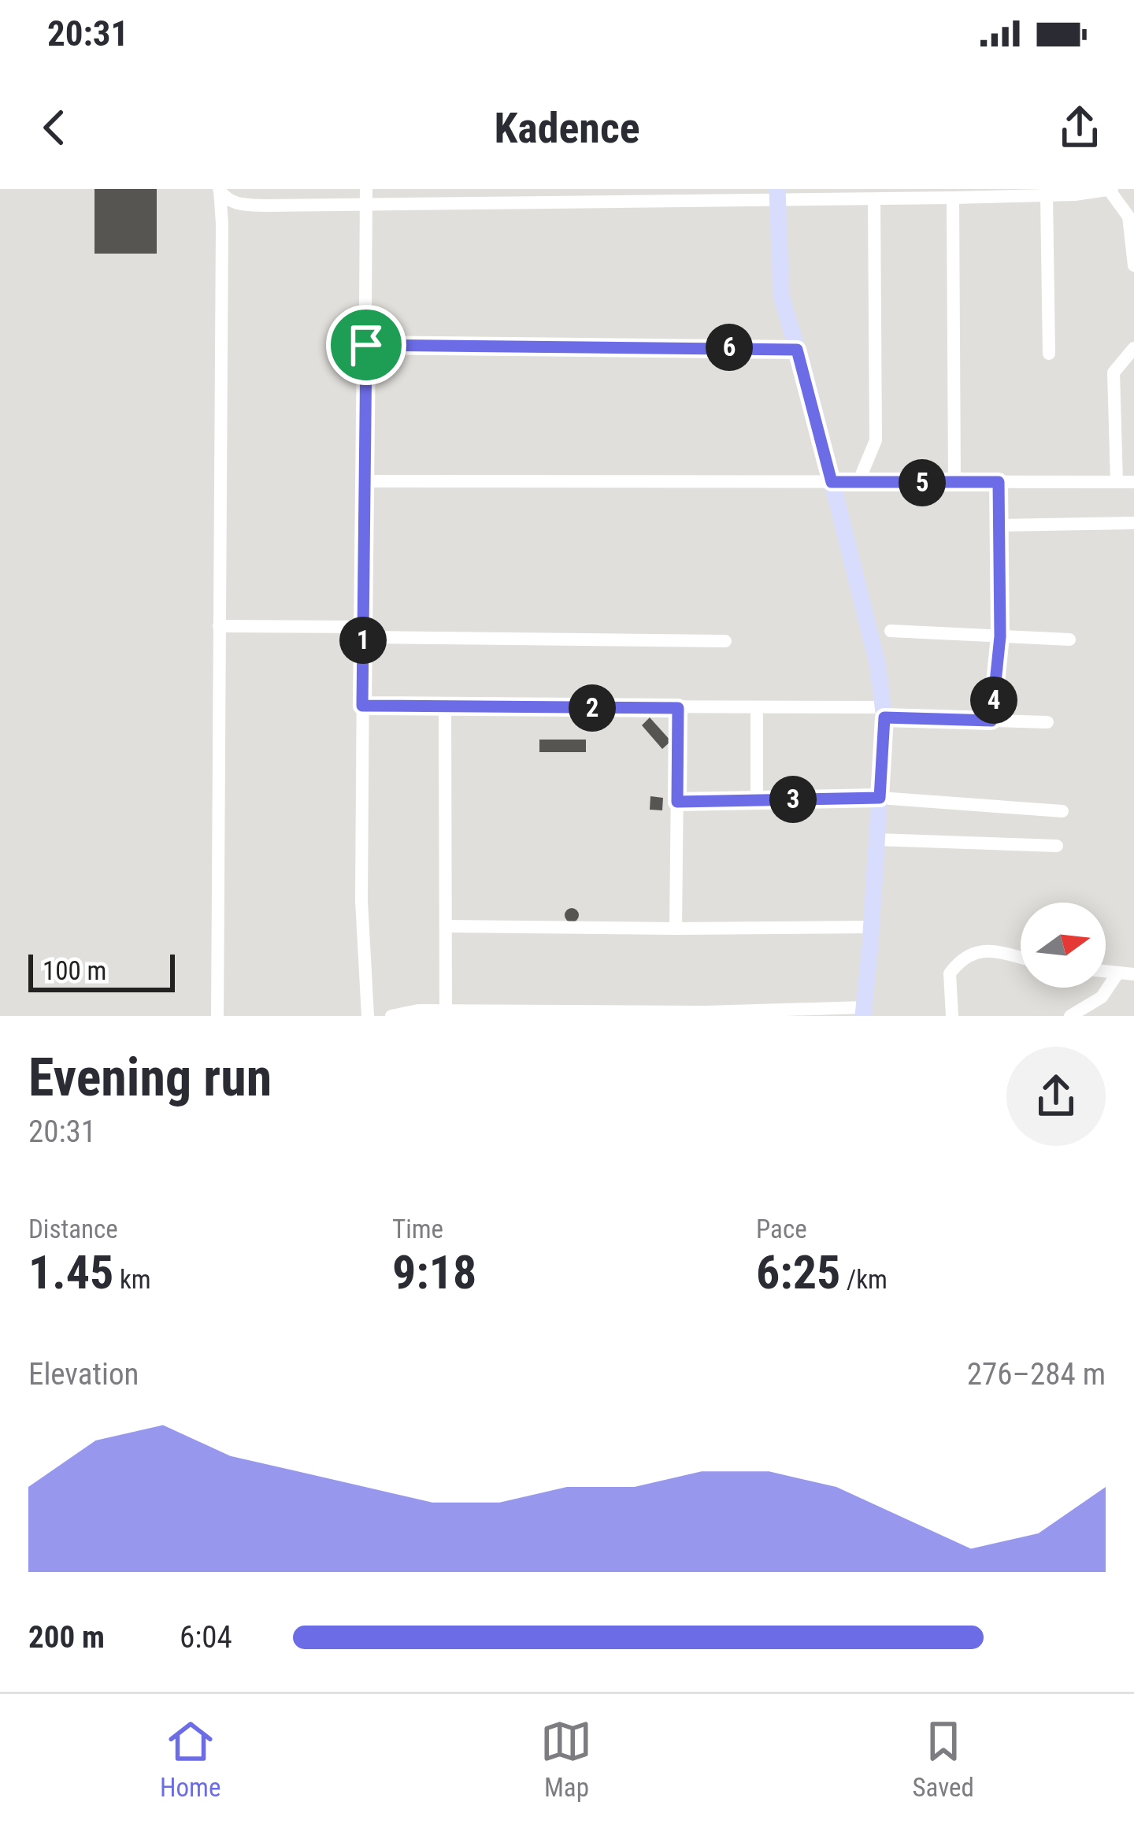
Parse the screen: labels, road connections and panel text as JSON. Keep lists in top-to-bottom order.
{
  "scale_bar": "100 m",
  "north": "right",
  "page": {
    "status": "20:31",
    "header": "Kadence",
    "pins": [
      "6",
      "5",
      "1",
      "4",
      "2",
      "3"
    ],
    "scale": "100 m",
    "heading": ["Evening run", "20:31"],
    "stats": [
      ["Distance", "1.45 km"],
      ["Time", "9:18"],
      ["Pace", "6:25 /km"]
    ],
    "chart": ["Elevation", "276–284 m"],
    "list": [
      {
        "name": "200 m",
        "note": "6:04"
      }
    ],
    "tabs": ["Home", "Map", "Saved"]
  }
}
